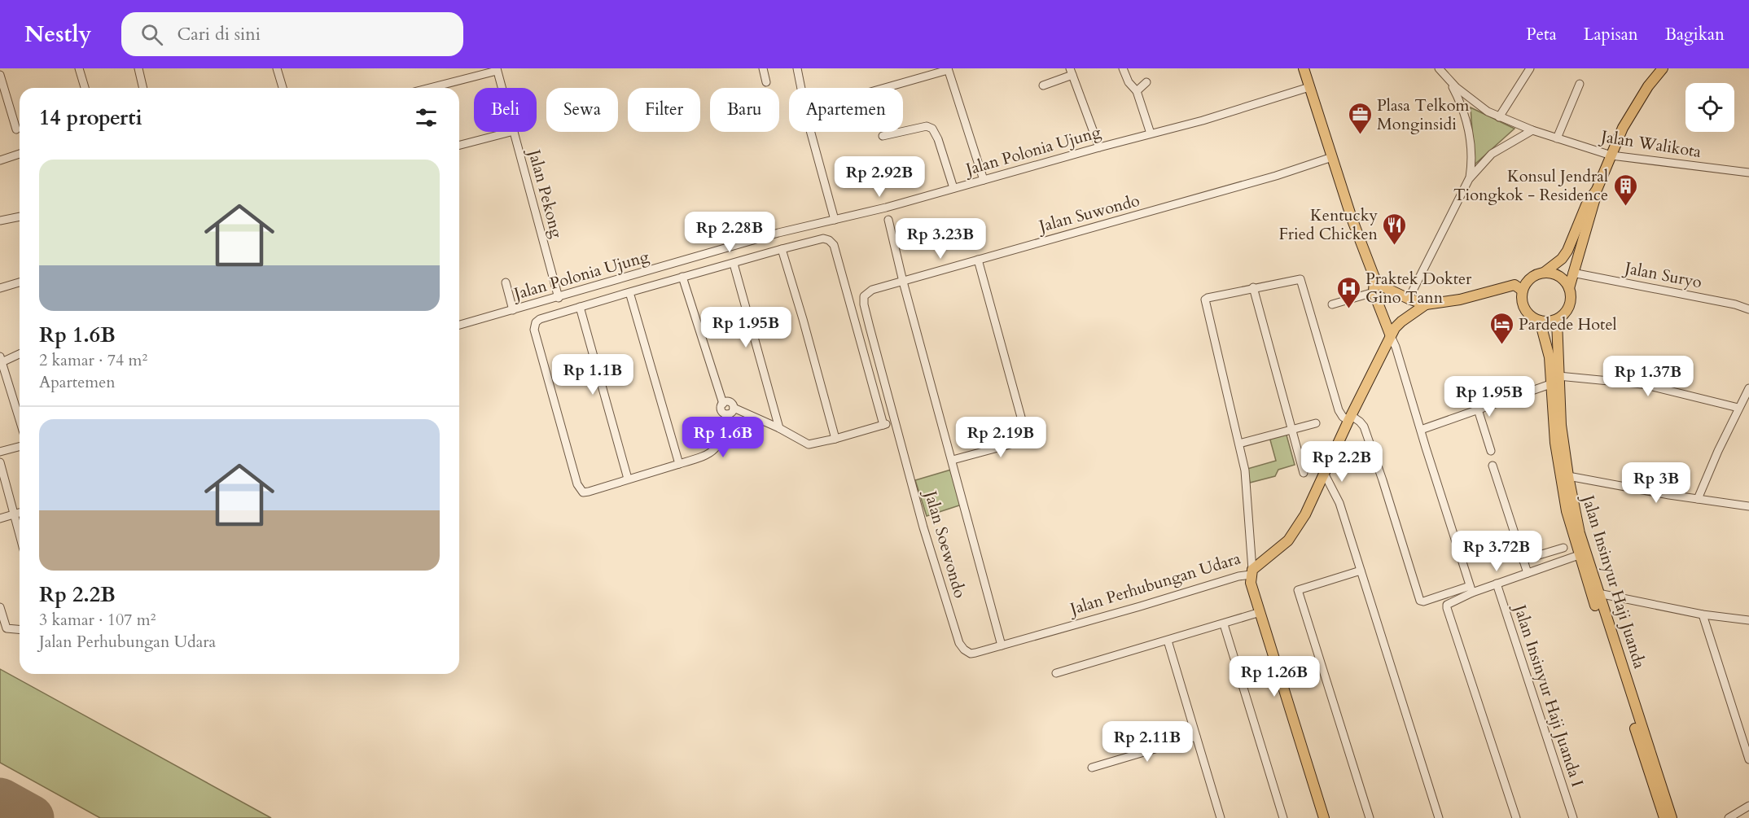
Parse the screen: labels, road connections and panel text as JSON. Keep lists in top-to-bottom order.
{
  "streets": {
    "main road": ["Jalan Insinyur Haji Juanda", "Jalan Perhubungan Udara"],
    "street": [
      "Jalan Walikota",
      "Jalan Polonia Ujung",
      "Jalan Pekong",
      "Jalan Suwondo",
      "Jalan Suryo",
      "Jalan Soewondo",
      "Jalan Insinyur Haji Juanda I"
    ]
  },
  "crossings": [
    ["Jalan Polonia Ujung", "Jalan Pekong"],
    ["Jalan Suwondo", "Jalan Soewondo"],
    ["Jalan Soewondo", "Jalan Perhubungan Udara"]
  ],
  "places": {
    "office": ["Plasa Telkom Monginsidi"],
    "building": ["Konsul Jendral Tiongkok - Residence"],
    "restaurant": ["Kentucky Fried Chicken"],
    "hospital": ["Praktek Dokter Gino Tann"],
    "hotel": ["Pardede Hotel"]
  },
  "page": {
    "header": "Nestly",
    "search": "Cari di sini",
    "nav": ["Peta", "Lapisan", "Bagikan"],
    "chip": [
      "Beli",
      "Sewa",
      "Filter",
      "Baru",
      "Apartemen"
    ],
    "heading": "14 properti",
    "list": [
      {
        "name": "Rp 1.6B",
        "note": "2 kamar · 74 m² · Apartemen"
      },
      {
        "name": "Rp 2.2B",
        "note": "3 kamar · 107 m² · Jalan Perhubungan Udara"
      }
    ],
    "price": [
      "Rp 2.92B",
      "Rp 2.28B",
      "Rp 3.23B",
      "Rp 1.95B",
      "Rp 1.1B",
      "Rp 1.37B",
      "Rp 1.95B",
      "Rp 1.6B",
      "Rp 2.19B",
      "Rp 2.2B",
      "Rp 3B",
      "Rp 3.72B",
      "Rp 1.26B",
      "Rp 2.11B"
    ]
  }
}
